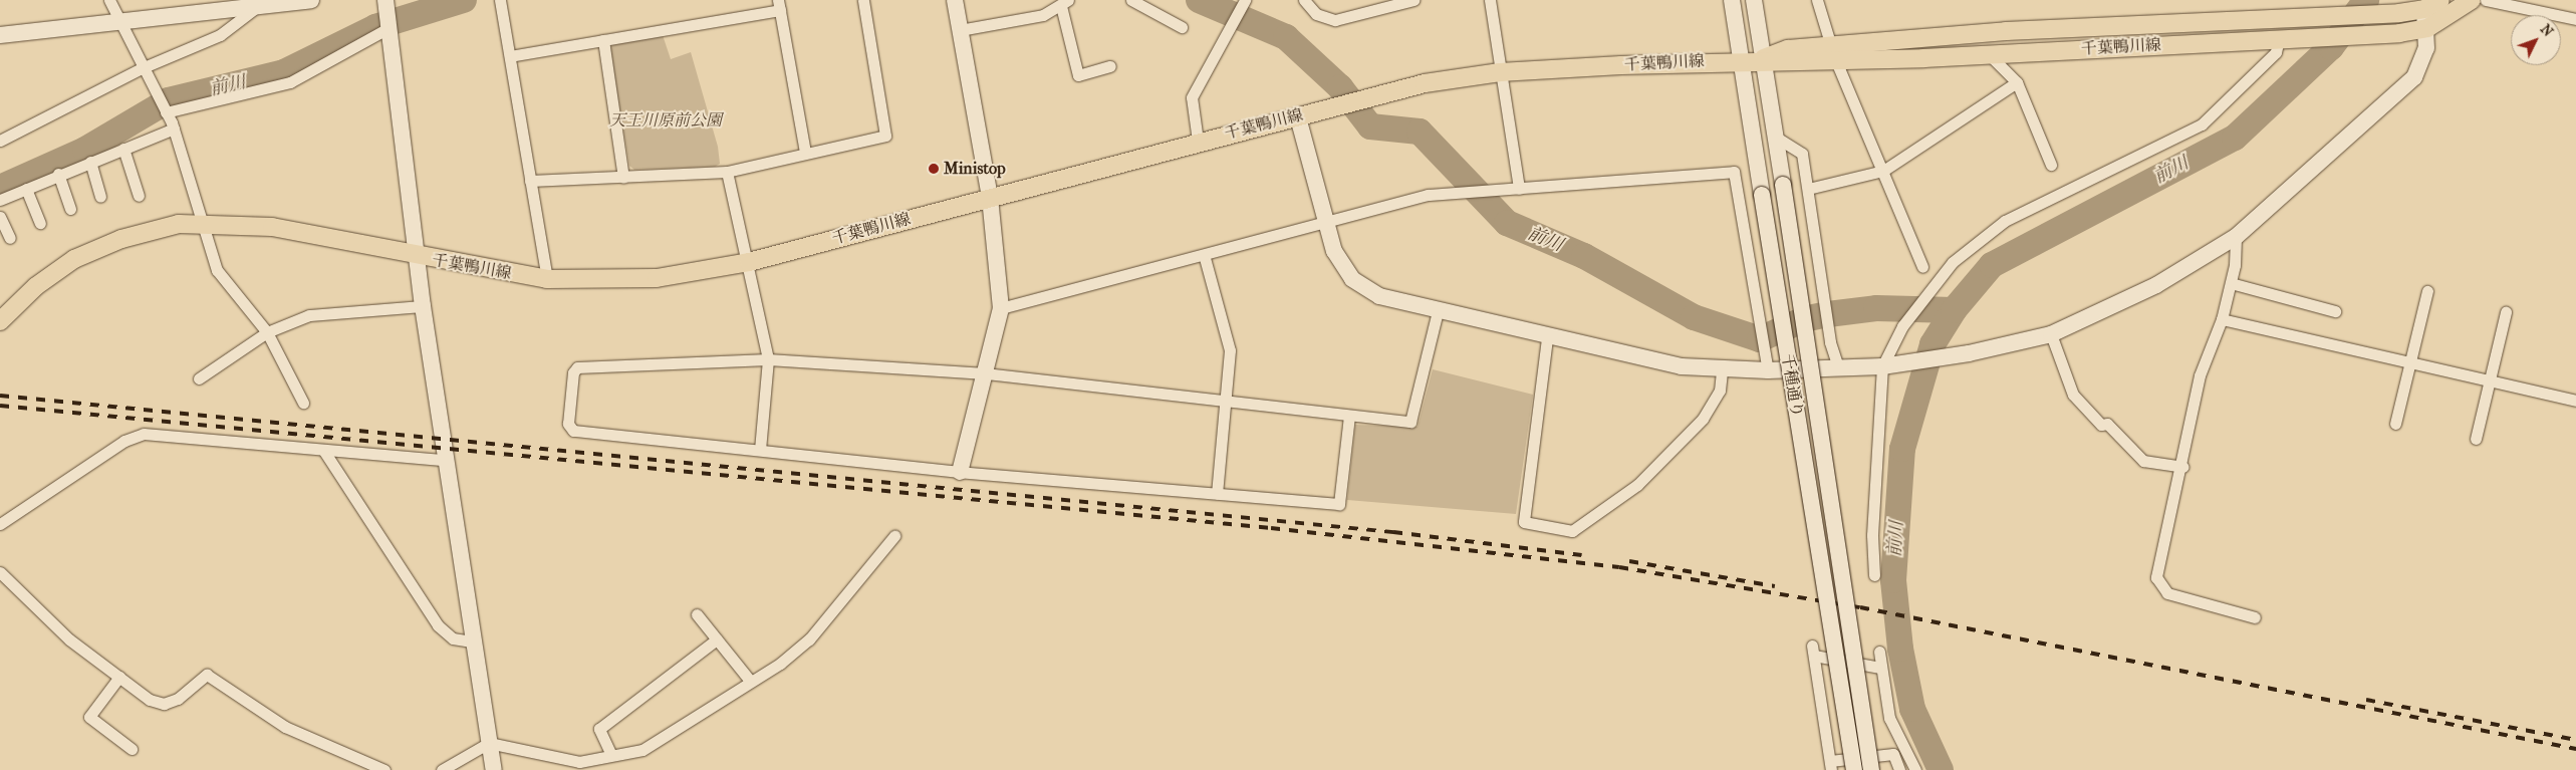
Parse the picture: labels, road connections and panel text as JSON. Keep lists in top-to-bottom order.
{
  "streets": {
    "main road": ["千葉鴨川線"],
    "street": ["千種通り"]
  },
  "crossings": [
    ["千葉鴨川線", "千種通り"]
  ],
  "water": ["前川"],
  "parks": ["天王川原前公園"],
  "places": ["Ministop"],
  "north": "top right"
}
